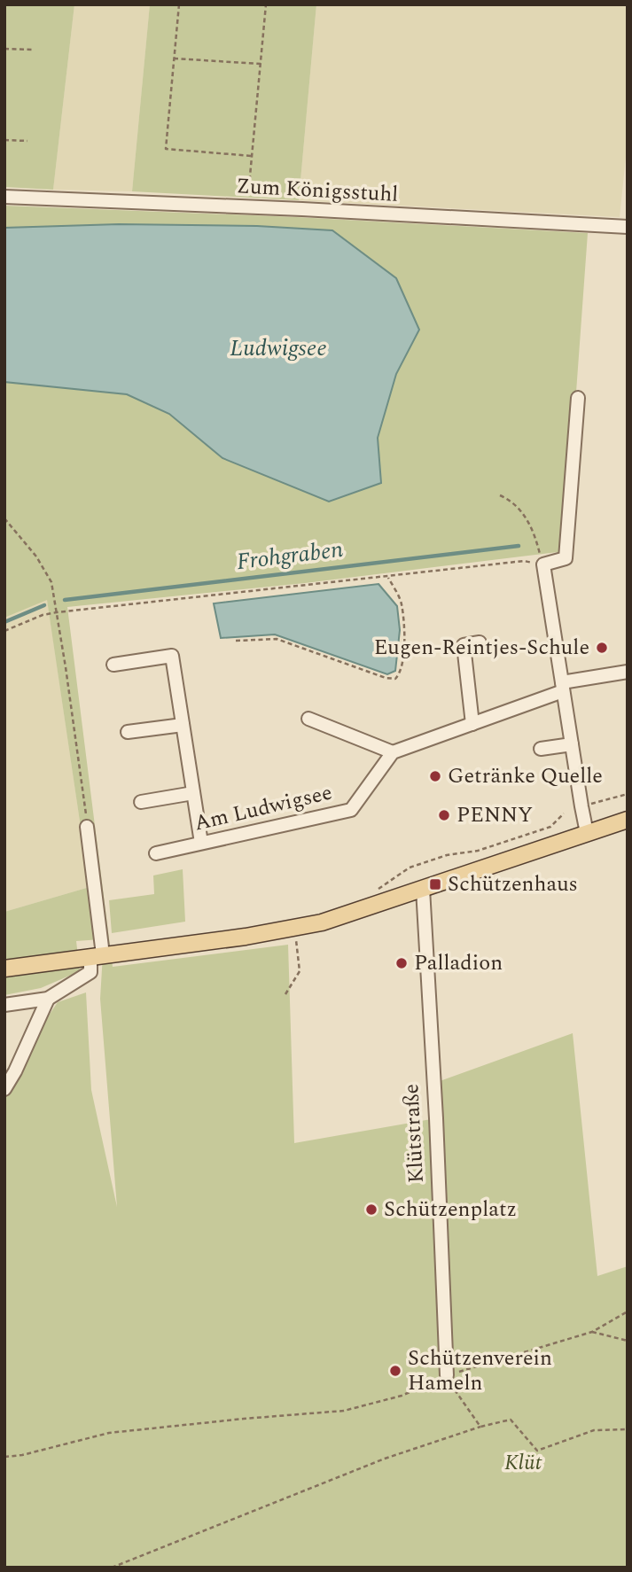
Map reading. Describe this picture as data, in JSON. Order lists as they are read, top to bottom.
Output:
{
  "streets": {
    "street": ["Zum Königsstuhl", "Am Ludwigsee", "Klütstraße"]
  },
  "water": ["Ludwigsee", "Frohgraben"],
  "parks": ["Klüt"],
  "places": {
    "other": [
      "Eugen-Reintjes-Schule",
      "Getränke Quelle",
      "PENNY",
      "Palladion",
      "Schützenplatz",
      "Schützenverein Hameln"
    ],
    "transit": ["Schützenhaus"]
  }
}
